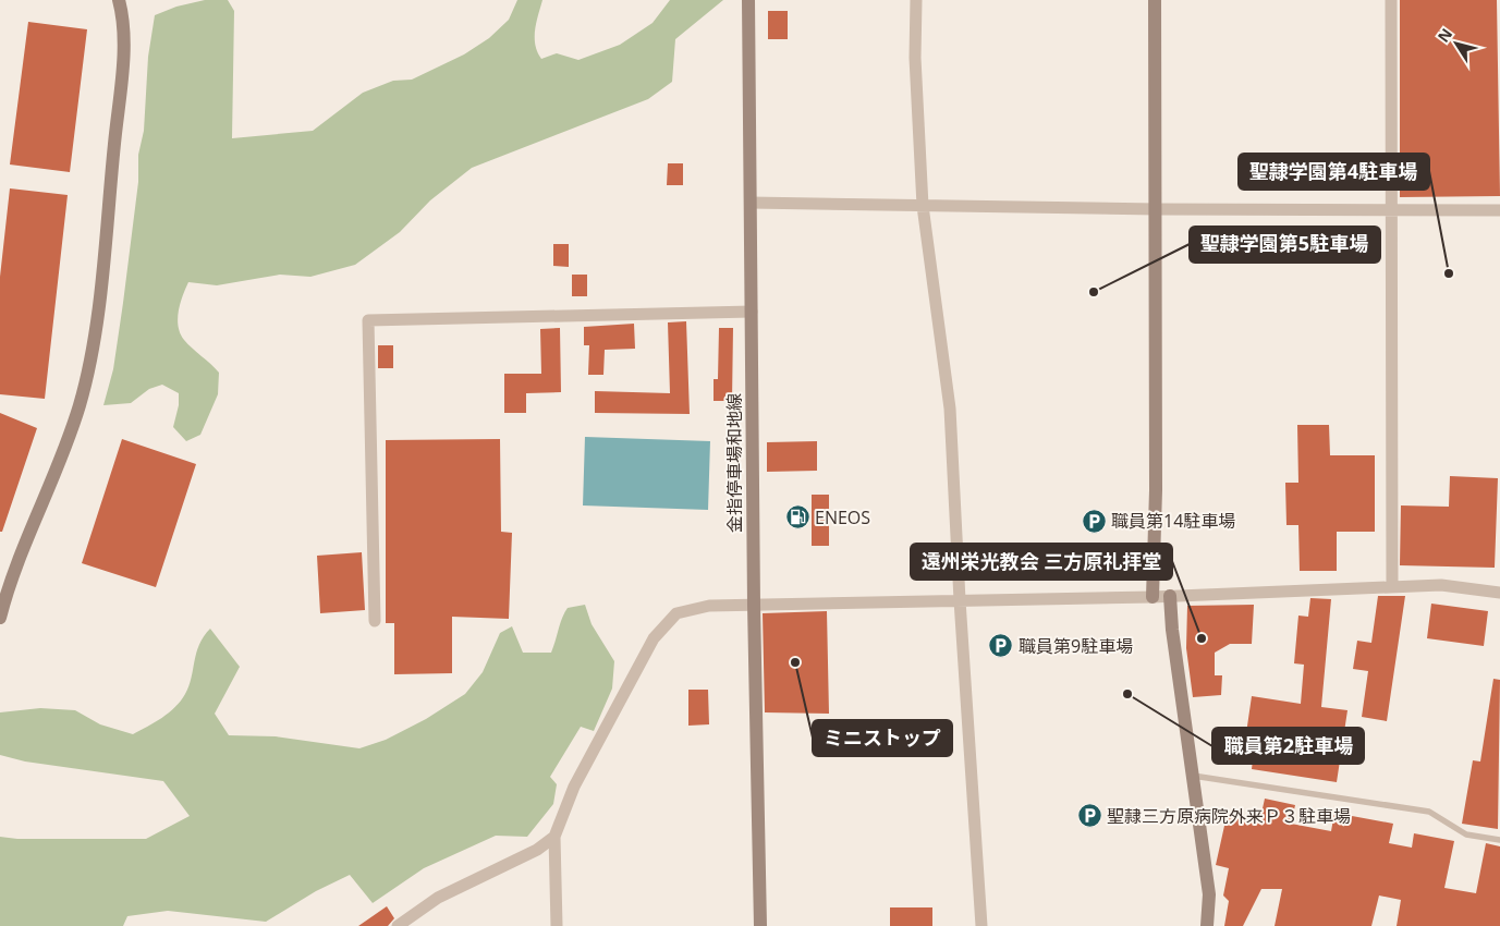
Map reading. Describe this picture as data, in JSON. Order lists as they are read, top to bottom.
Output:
{
  "streets": {
    "street": ["金指停車場和地線"]
  },
  "places": {
    "other": [
      "聖隷学園第4駐車場",
      "聖隷学園第5駐車場",
      "遠州栄光教会 三方原礼拝堂",
      "ミニストップ",
      "職員第2駐車場"
    ],
    "fuel station": ["ENEOS"],
    "parking": ["職員第14駐車場", "職員第9駐車場", "聖隷三方原病院外来Ｐ３駐車場"]
  },
  "north": "top left"
}
